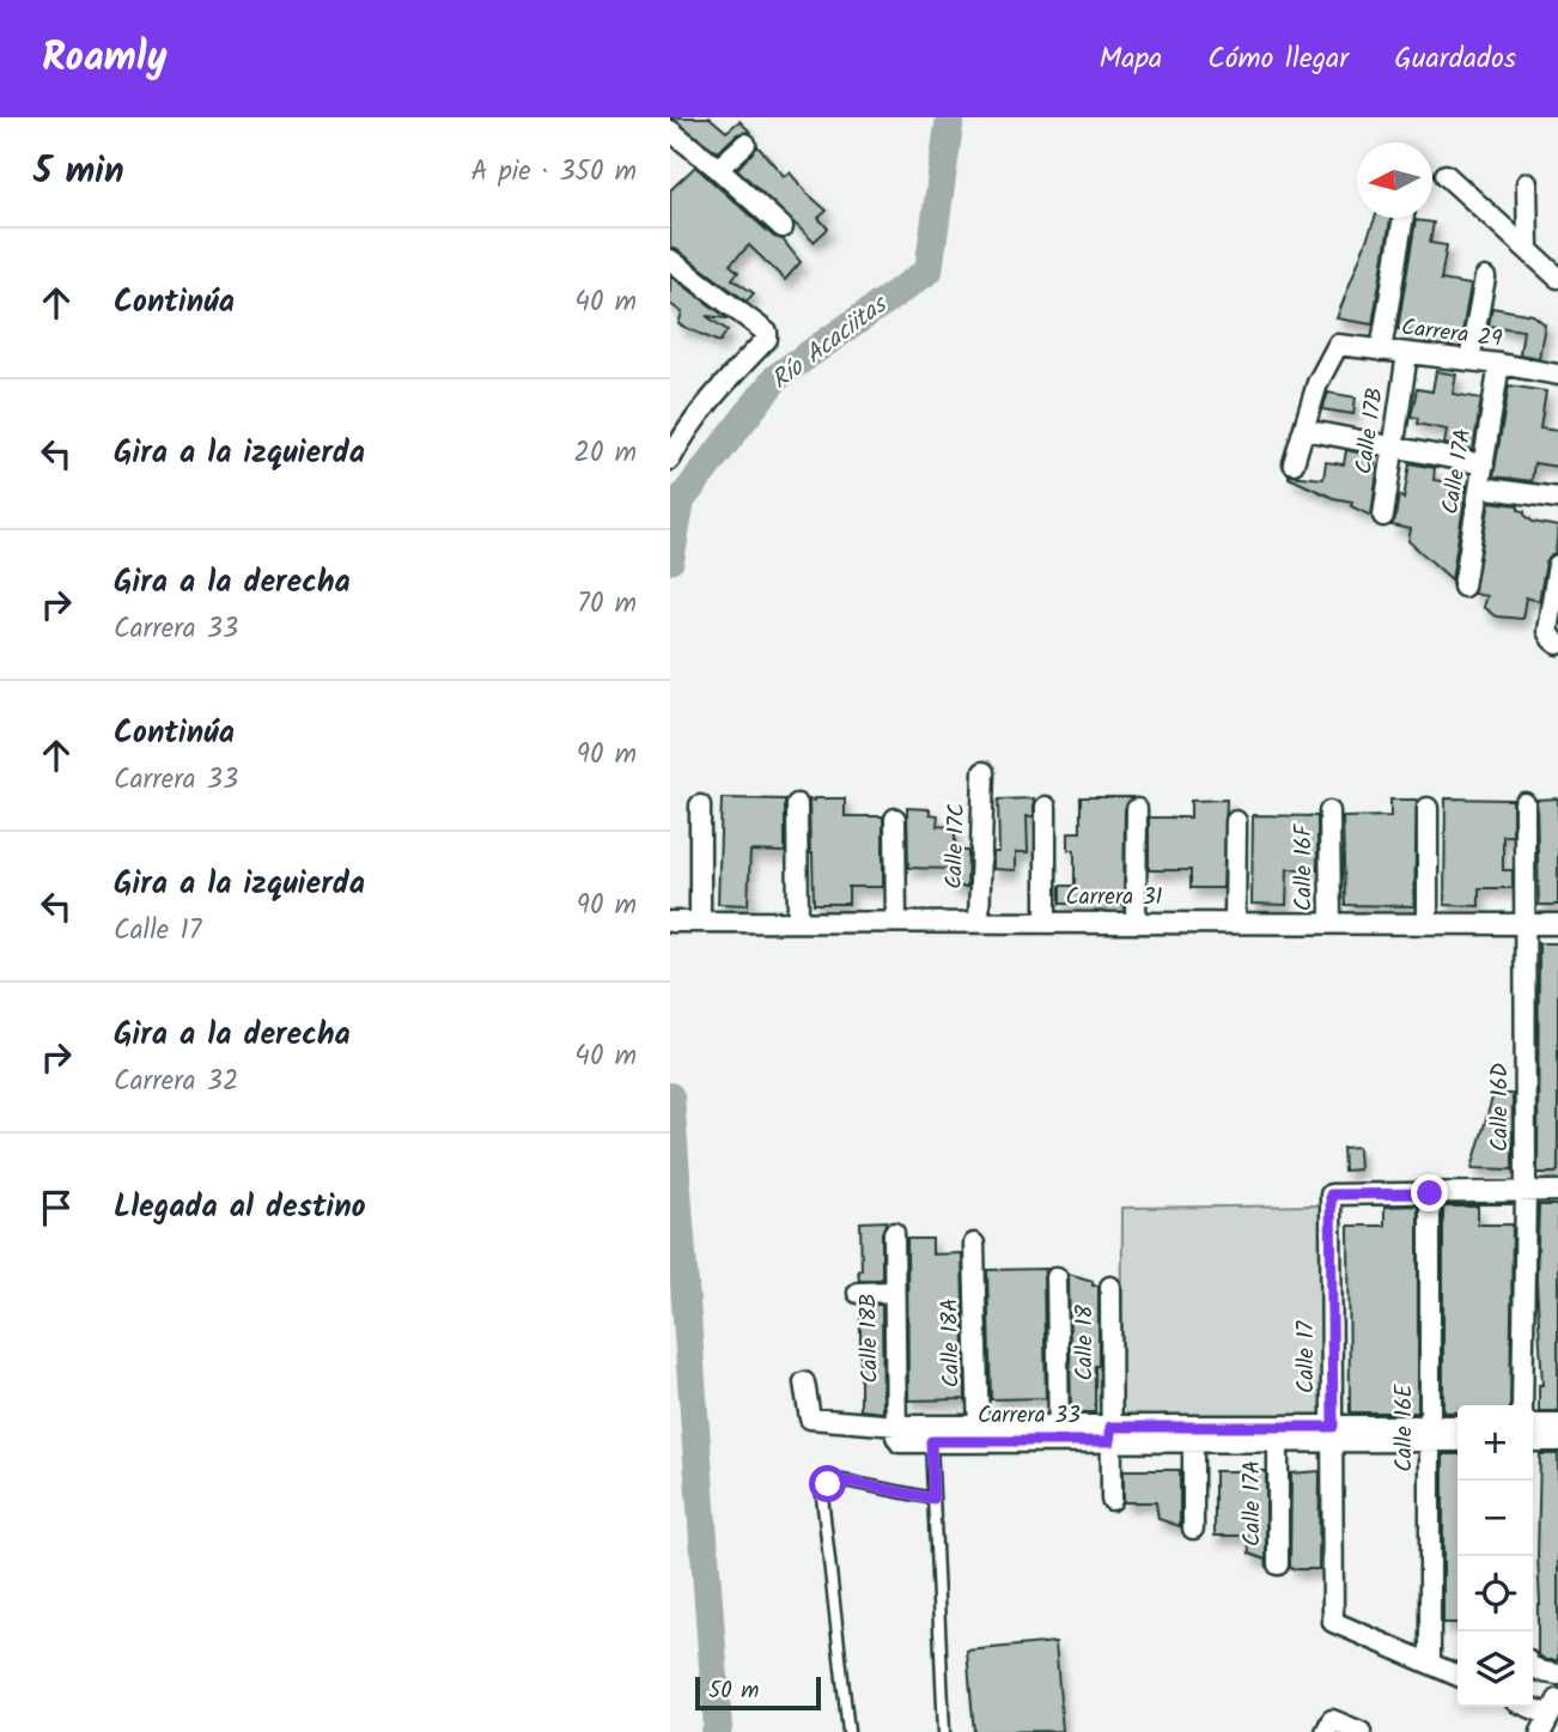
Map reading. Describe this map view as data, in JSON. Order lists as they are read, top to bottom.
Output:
{
  "streets": {
    "street": [
      "Carrera 29",
      "Calle 17B",
      "Calle 17A",
      "Calle 17C",
      "Calle 16F",
      "Carrera 31",
      "Calle 16D",
      "Calle 18B",
      "Calle 18A",
      "Calle 18",
      "Calle 17",
      "Carrera 33",
      "Calle 16E"
    ]
  },
  "crossings": [
    ["Carrera 29", "Calle 17B"],
    ["Carrera 29", "Calle 17A"],
    ["Calle 17A", "Carrera 33"],
    ["Calle 17C", "Carrera 31"],
    ["Calle 16F", "Carrera 31"],
    ["Carrera 31", "Calle 16D"],
    ["Calle 18B", "Carrera 33"],
    ["Calle 18A", "Carrera 33"],
    ["Calle 18", "Carrera 33"],
    ["Calle 17", "Carrera 33"],
    ["Calle 17", "Calle 16E"],
    ["Carrera 33", "Calle 16E"]
  ],
  "water": ["Río Acaciitas"],
  "scale_bar": "50 m",
  "north": "left",
  "page": {
    "header": "Roamly",
    "nav": ["Mapa", "Cómo llegar", "Guardados"],
    "heading": ["5 min", "A pie · 350 m"],
    "list": [
      ["Continúa", "40 m"],
      ["Gira a la izquierda", "20 m"],
      ["Gira a la derecha", "Carrera 33", "70 m"],
      ["Continúa", "Carrera 33", "90 m"],
      ["Gira a la izquierda", "Calle 17", "90 m"],
      ["Gira a la derecha", "Carrera 32", "40 m"],
      "Llegada al destino"
    ],
    "map_buttons": ["+", "−"],
    "scale": "50 m"
  }
}
